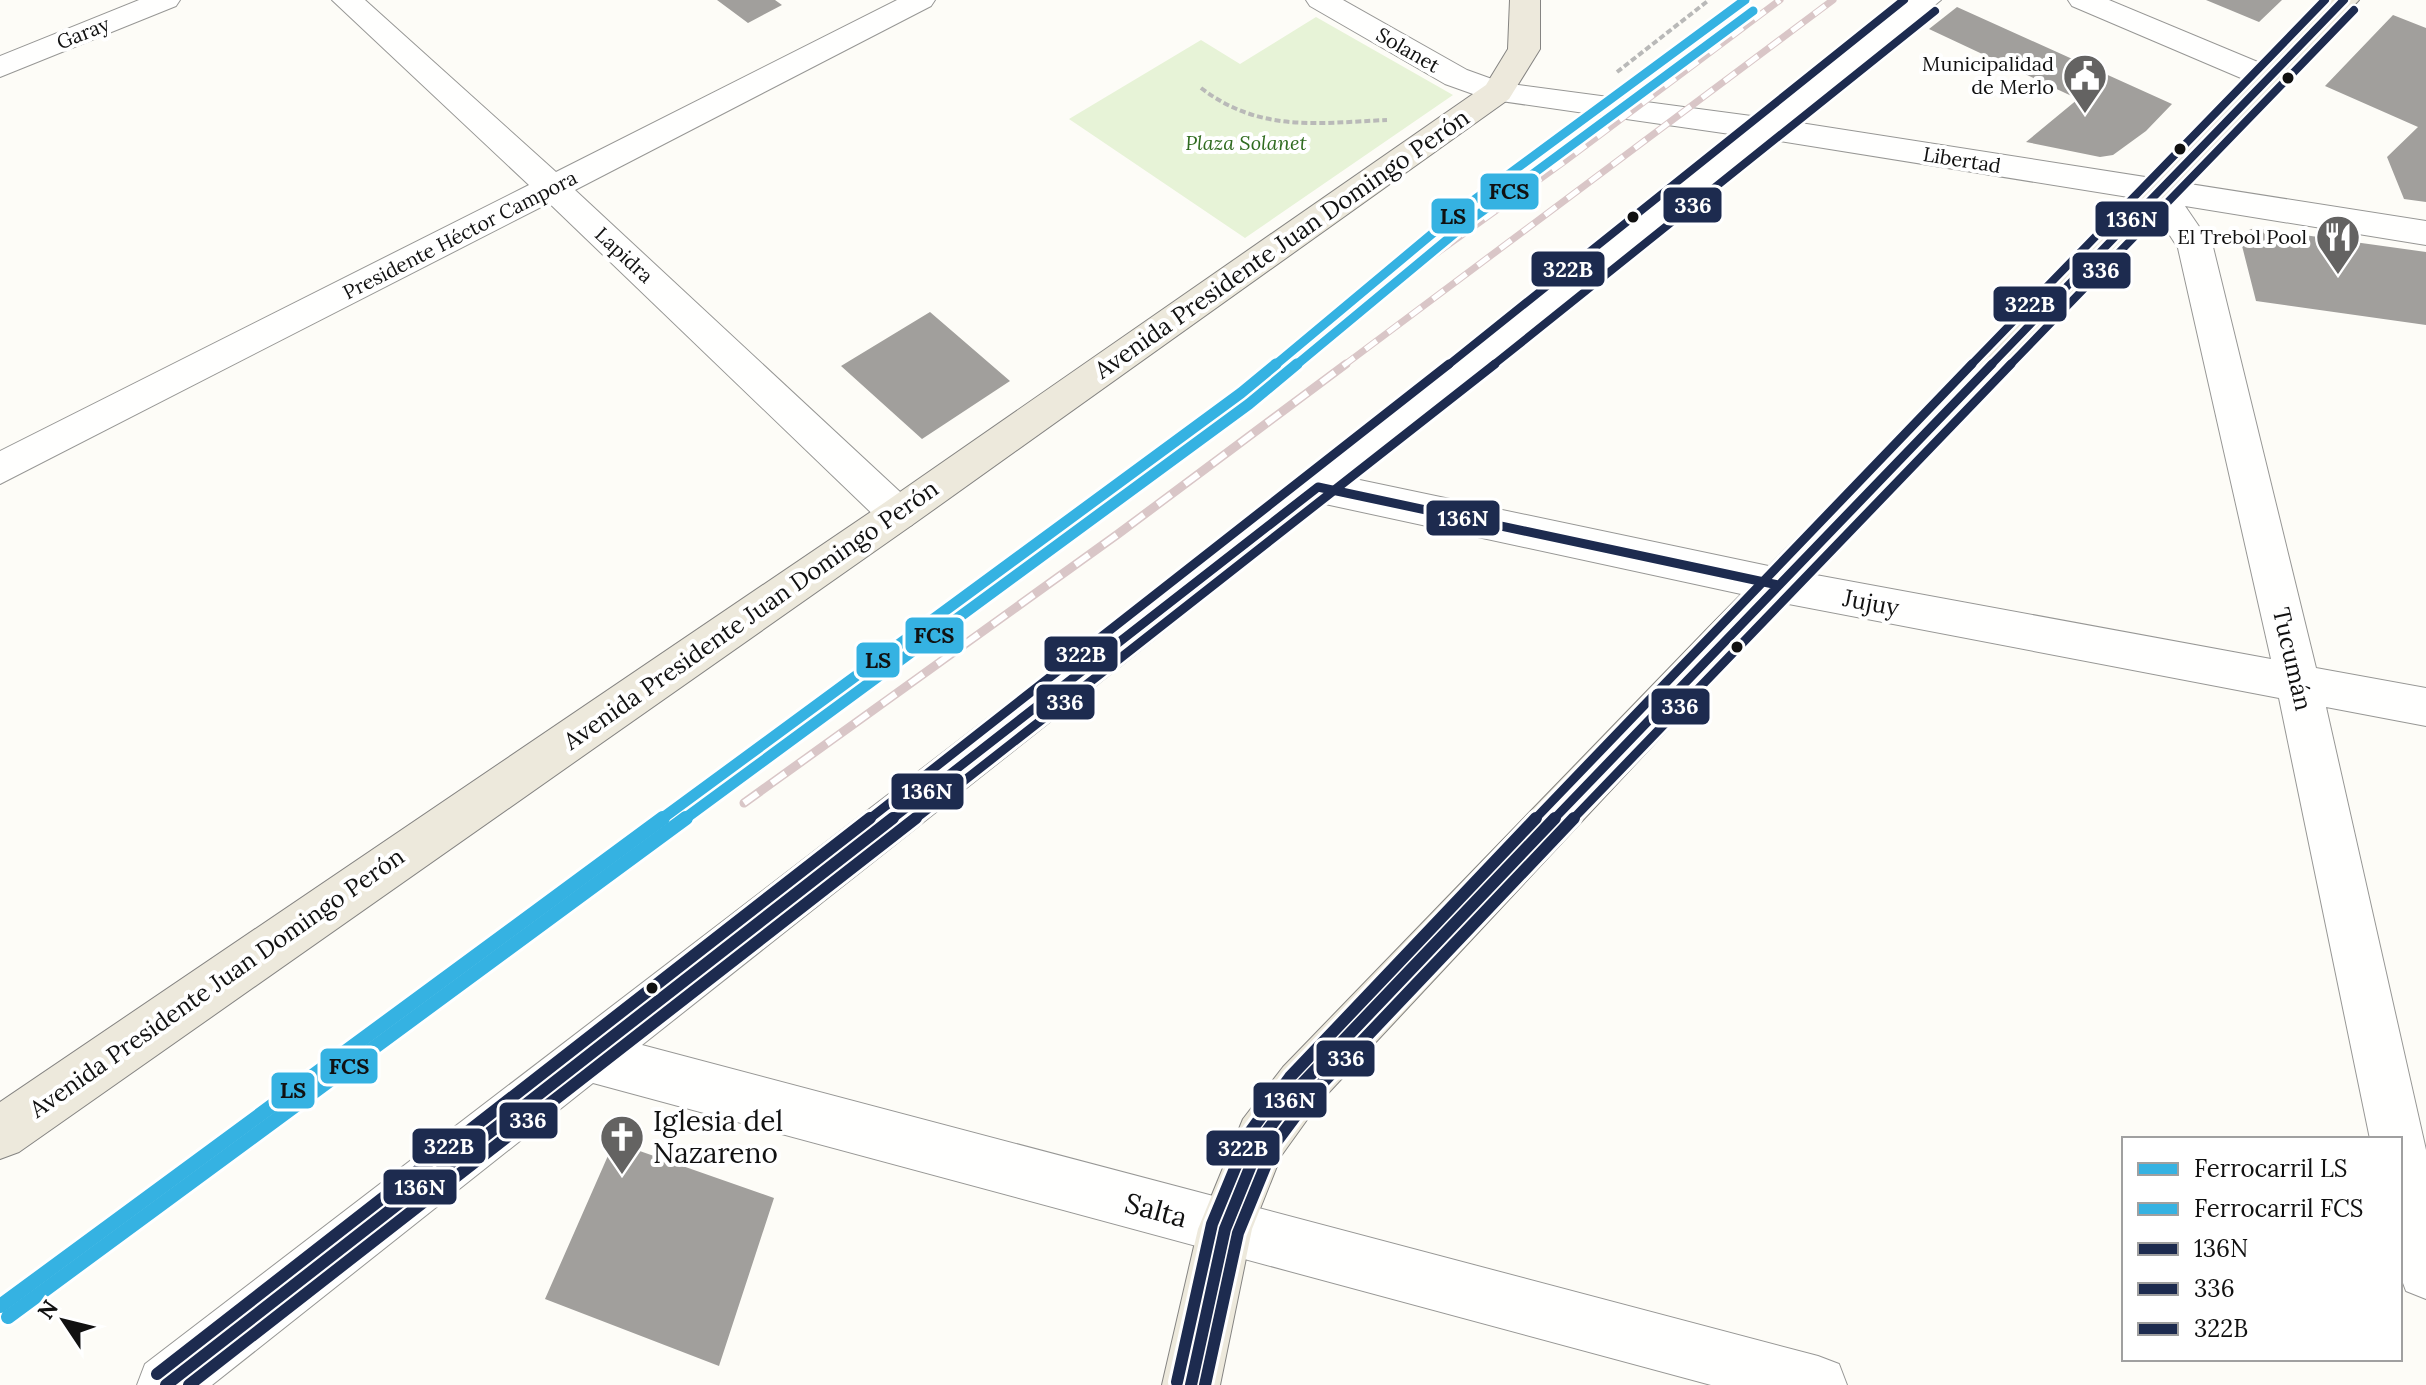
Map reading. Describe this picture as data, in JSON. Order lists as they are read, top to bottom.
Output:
{
  "streets": {
    "main road": ["Avenida Presidente Juan Domingo Perón"],
    "street": [
      "Garay",
      "Solanet",
      "Libertad",
      "Presidente Héctor Campora",
      "Lapidra",
      "Jujuy",
      "Tucumán",
      "Salta"
    ]
  },
  "crossings": [
    ["Solanet", "Libertad"],
    ["Solanet", "Avenida Presidente Juan Domingo Perón"],
    ["Libertad", "Avenida Presidente Juan Domingo Perón"],
    ["Libertad", "Tucumán"],
    ["Presidente Héctor Campora", "Lapidra"],
    ["Avenida Presidente Juan Domingo Perón", "Lapidra"],
    ["Jujuy", "Tucumán"]
  ],
  "parks": ["Plaza Solanet"],
  "places": {
    "public building": ["Municipalidad de Merlo"],
    "restaurant": ["El Trebol Pool"],
    "church": ["Iglesia del Nazareno"]
  },
  "lines": [
    "rail line LS",
    "transit line 136N",
    "transit line 322B",
    "transit line 336",
    "rail line FCS"
  ],
  "legend": [
    "Ferrocarril LS",
    "Ferrocarril FCS",
    "136N",
    "336",
    "322B"
  ],
  "north": "top left"
}
